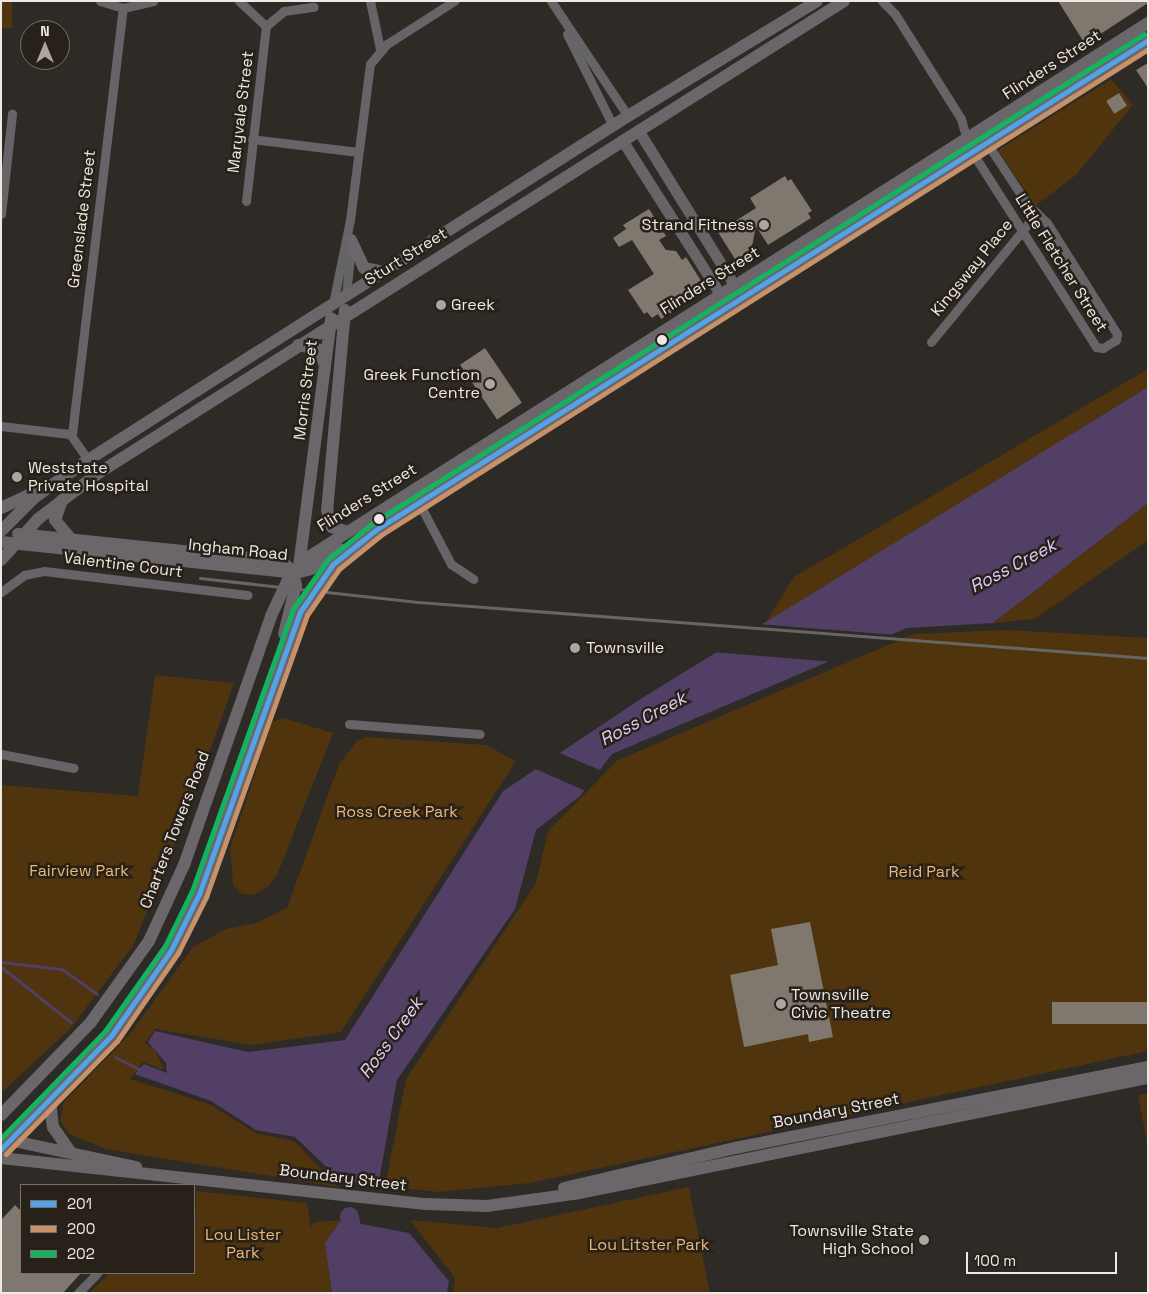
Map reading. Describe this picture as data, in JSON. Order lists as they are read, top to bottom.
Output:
{
  "streets": {
    "main road": [
      "Flinders Street",
      "Sturt Street",
      "Morris Street",
      "Ingham Road",
      "Charters Towers Road",
      "Boundary Street"
    ],
    "street": [
      "Maryvale Street",
      "Greenslade Street",
      "Little Fletcher Street",
      "Kingsway Place",
      "Valentine Court"
    ]
  },
  "crossings": [
    ["Flinders Street", "Little Fletcher Street"],
    ["Flinders Street", "Morris Street"],
    ["Flinders Street", "Ingham Road"],
    ["Flinders Street", "Charters Towers Road"],
    ["Sturt Street", "Morris Street"],
    ["Sturt Street", "Ingham Road"],
    ["Little Fletcher Street", "Kingsway Place"],
    ["Morris Street", "Ingham Road"],
    ["Morris Street", "Charters Towers Road"],
    ["Ingham Road", "Charters Towers Road"]
  ],
  "water": ["Ross Creek"],
  "parks": [
    "Ross Creek Park",
    "Fairview Park",
    "Reid Park",
    "Lou Lister Park",
    "Lou Litster Park"
  ],
  "places": [
    "Strand Fitness",
    "Greek",
    "Greek Function Centre",
    "Weststate Private Hospital",
    "Townsville",
    "Townsville Civic Theatre",
    "Townsville State High School"
  ],
  "lines": ["transit line 202", "transit line 201", "transit line 200"],
  "legend": ["201", "200", "202"],
  "scale_bar": "100 m",
  "north": "top"
}
